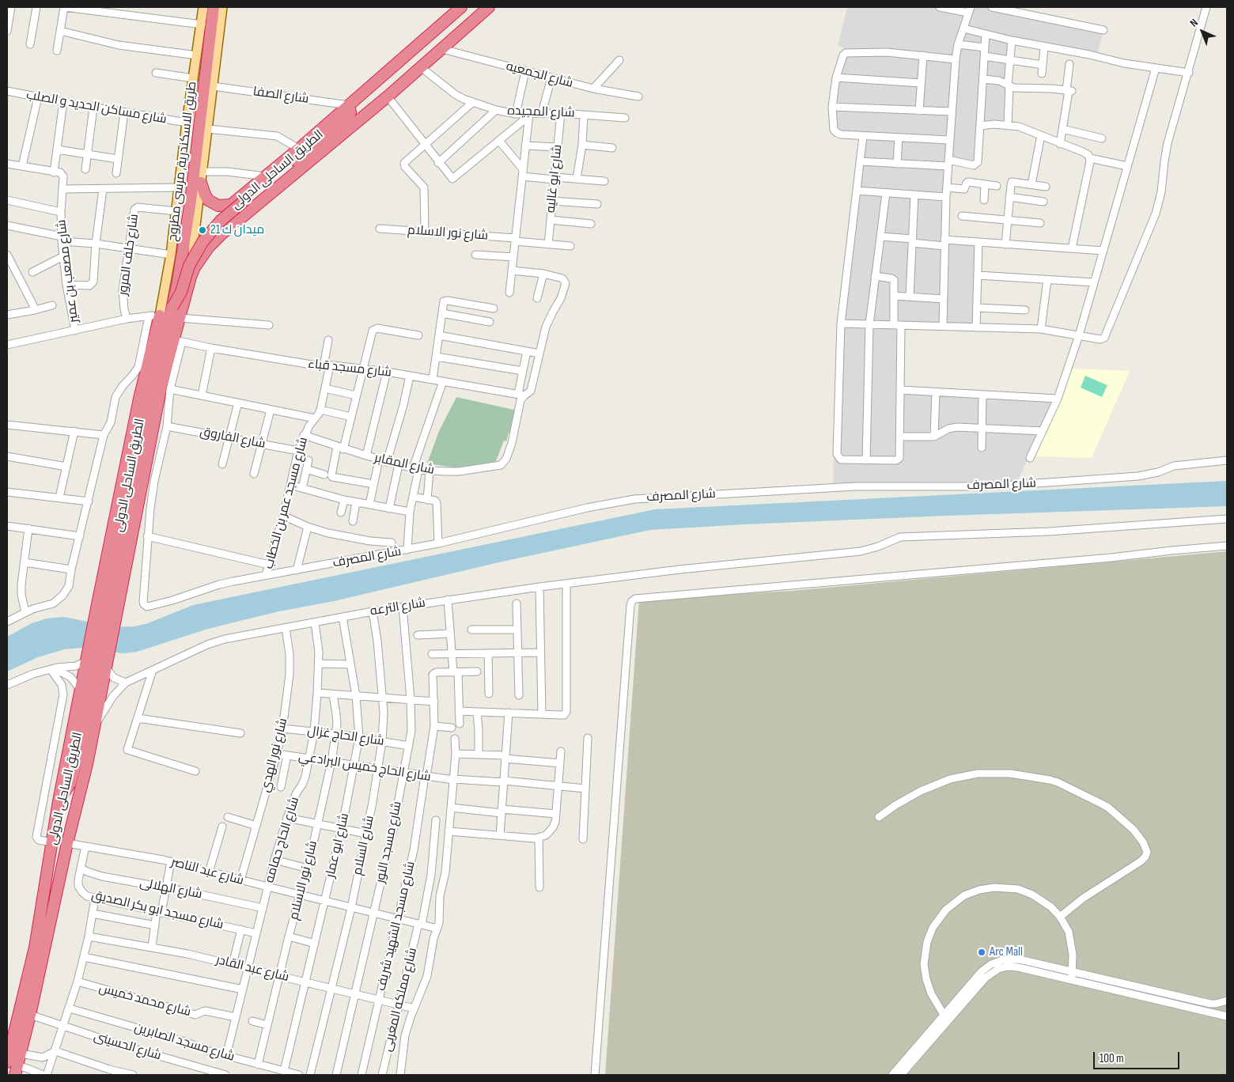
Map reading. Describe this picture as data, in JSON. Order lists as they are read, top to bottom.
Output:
{
  "streets": {
    "highway": ["الطريق الساحلى الدولى"],
    "main road": ["طريق الاسكندرية, مرسى مطروح"],
    "street": [
      "شارع الجمعيه",
      "شارع الصفا",
      "شارع مساكن الحديد و الصلب",
      "شارع المجيده",
      "شارع ابو غاليه",
      "شارع نور الاسلام",
      "شارع خلف المرور",
      "شارع مصعب بن عمير",
      "شارع مسجد قباء",
      "شارع الفاروق",
      "شارع المقابر",
      "شارع المصرف",
      "شارع مسجد عمر بن الخطاب",
      "شارع الترعه",
      "شارع الحاج غزال",
      "شارع نور الهدي",
      "شارع الحاج خميس البرادعي",
      "شارع الحاج حمامه",
      "شارع مسجد النور",
      "شارع ابو عمار",
      "شارع السلام",
      "شارع عبد الناصر",
      "شارع الهلالى",
      "شارع مسجد ابو بكر الصديق",
      "شارع مسجد الشهيد شريف",
      "شارع عبد القادر",
      "شارع مملكه المغربى",
      "شارع محمد خميس",
      "شارع مسجد الصابرين",
      "شارع الحسينى"
    ]
  },
  "crossings": [
    ["شارع الجمعيه", "الطريق الساحلى الدولى"],
    ["شارع الصفا", "طريق الاسكندرية, مرسى مطروح"],
    ["شارع الصفا", "الطريق الساحلى الدولى"],
    ["شارع مساكن الحديد و الصلب", "طريق الاسكندرية, مرسى مطروح"],
    ["شارع المجيده", "الطريق الساحلى الدولى"],
    ["شارع المجيده", "شارع ابو غاليه"],
    ["طريق الاسكندرية, مرسى مطروح", "الطريق الساحلى الدولى"],
    ["طريق الاسكندرية, مرسى مطروح", "شارع خلف المرور"],
    ["الطريق الساحلى الدولى", "شارع مسجد قباء"],
    ["الطريق الساحلى الدولى", "شارع الترعه"],
    ["الطريق الساحلى الدولى", "شارع عبد الناصر"],
    ["الطريق الساحلى الدولى", "شارع الحسينى"],
    ["شارع ابو غاليه", "شارع نور الاسلام"],
    ["شارع نور الاسلام", "شارع الحاج غزال"],
    ["شارع نور الاسلام", "شارع الحاج خميس البرادعي"],
    ["شارع نور الاسلام", "شارع عبد الناصر"],
    ["شارع نور الاسلام", "شارع عبد القادر"],
    ["شارع نور الاسلام", "شارع مسجد الصابرين"],
    ["شارع مسجد قباء", "شارع المقابر"],
    ["شارع مسجد قباء", "شارع مسجد عمر بن الخطاب"],
    ["شارع الفاروق", "شارع مسجد عمر بن الخطاب"],
    ["شارع المقابر", "شارع مسجد عمر بن الخطاب"],
    ["شارع المصرف", "شارع مسجد عمر بن الخطاب"],
    ["شارع الترعه", "شارع نور الهدي"],
    ["شارع الترعه", "شارع الحاج حمامه"],
    ["شارع الترعه", "شارع مسجد النور"],
    ["شارع الترعه", "شارع ابو عمار"],
    ["شارع الترعه", "شارع السلام"],
    ["شارع الحاج غزال", "شارع نور الهدي"],
    ["شارع الحاج غزال", "شارع الحاج حمامه"],
    ["شارع الحاج غزال", "شارع مسجد النور"],
    ["شارع الحاج غزال", "شارع ابو عمار"],
    ["شارع الحاج غزال", "شارع السلام"],
    ["شارع نور الهدي", "شارع الحاج خميس البرادعي"],
    ["شارع نور الهدي", "شارع عبد الناصر"],
    ["شارع الحاج خميس البرادعي", "شارع الحاج حمامه"],
    ["شارع الحاج خميس البرادعي", "شارع مسجد النور"],
    ["شارع الحاج خميس البرادعي", "شارع ابو عمار"],
    ["شارع الحاج خميس البرادعي", "شارع السلام"],
    ["شارع الحاج خميس البرادعي", "شارع مسجد الشهيد شريف"],
    ["شارع الحاج حمامه", "شارع عبد الناصر"],
    ["شارع الحاج حمامه", "شارع الهلالى"],
    ["شارع الحاج حمامه", "شارع مسجد ابو بكر الصديق"],
    ["شارع الحاج حمامه", "شارع عبد القادر"],
    ["شارع الحاج حمامه", "شارع محمد خميس"],
    ["شارع الحاج حمامه", "شارع مسجد الصابرين"],
    ["شارع مسجد النور", "شارع عبد الناصر"],
    ["شارع مسجد النور", "شارع عبد القادر"],
    ["شارع ابو عمار", "شارع عبد الناصر"],
    ["شارع ابو عمار", "شارع عبد القادر"],
    ["شارع ابو عمار", "شارع مسجد الصابرين"],
    ["شارع السلام", "شارع عبد الناصر"],
    ["شارع السلام", "شارع عبد القادر"],
    ["شارع عبد الناصر", "شارع مسجد ابو بكر الصديق"],
    ["شارع عبد الناصر", "شارع مسجد الشهيد شريف"],
    ["شارع عبد الناصر", "شارع مملكه المغربى"],
    ["شارع الهلالى", "شارع مسجد ابو بكر الصديق"],
    ["شارع مسجد الشهيد شريف", "شارع عبد القادر"],
    ["شارع عبد القادر", "شارع مملكه المغربى"]
  ],
  "places": ["ميدان ك 21", "Arc Mall"],
  "scale_bar": "100 m",
  "north": "top left"
}
